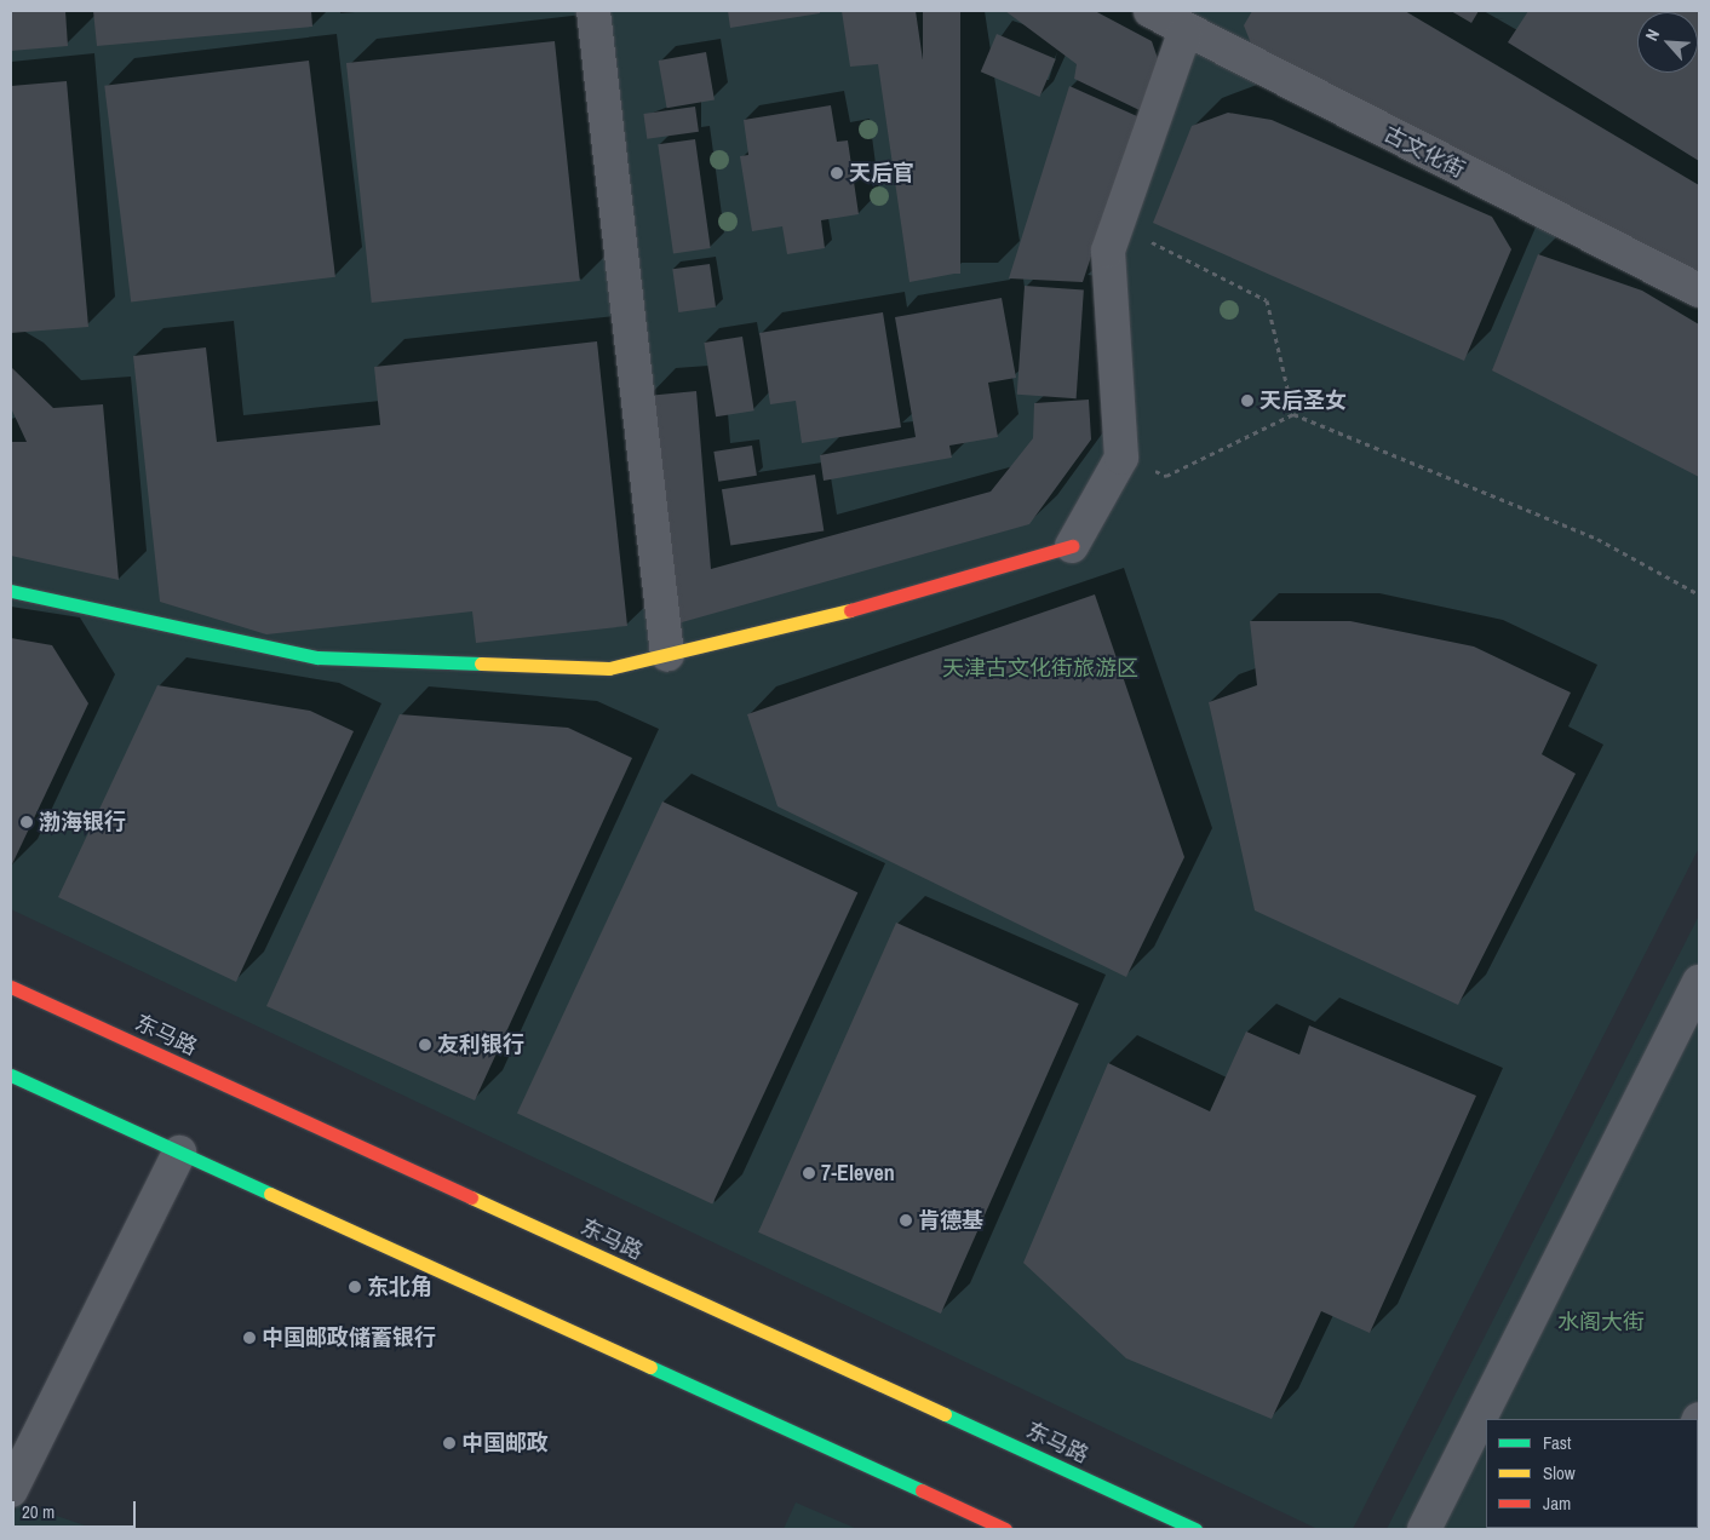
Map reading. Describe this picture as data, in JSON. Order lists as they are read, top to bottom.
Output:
{
  "streets": {
    "main road": ["东马路"],
    "street": ["古文化街"]
  },
  "parks": ["天津古文化街旅游区", "水阁大街"],
  "places": [
    "天后官",
    "天后圣女",
    "渤海银行",
    "友利银行",
    "7-Eleven",
    "肯德基",
    "东北角",
    "中国邮政储蓄银行",
    "中国邮政"
  ],
  "legend": ["Fast", "Slow", "Jam"],
  "scale_bar": "20 m",
  "north": "top left"
}
